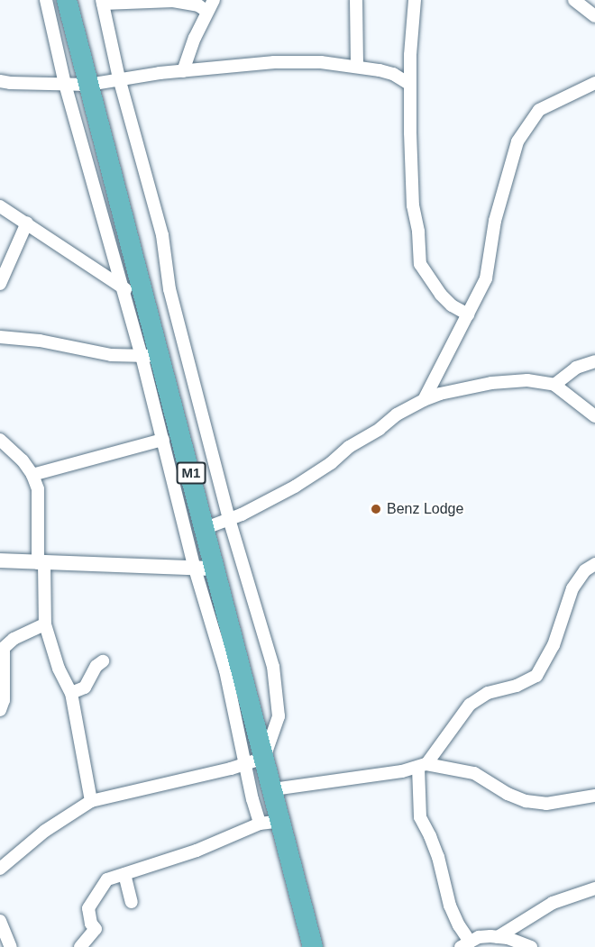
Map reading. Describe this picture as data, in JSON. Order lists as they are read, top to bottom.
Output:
{
  "streets": {
    "highway": ["M1"]
  },
  "places": ["Benz Lodge"]
}
